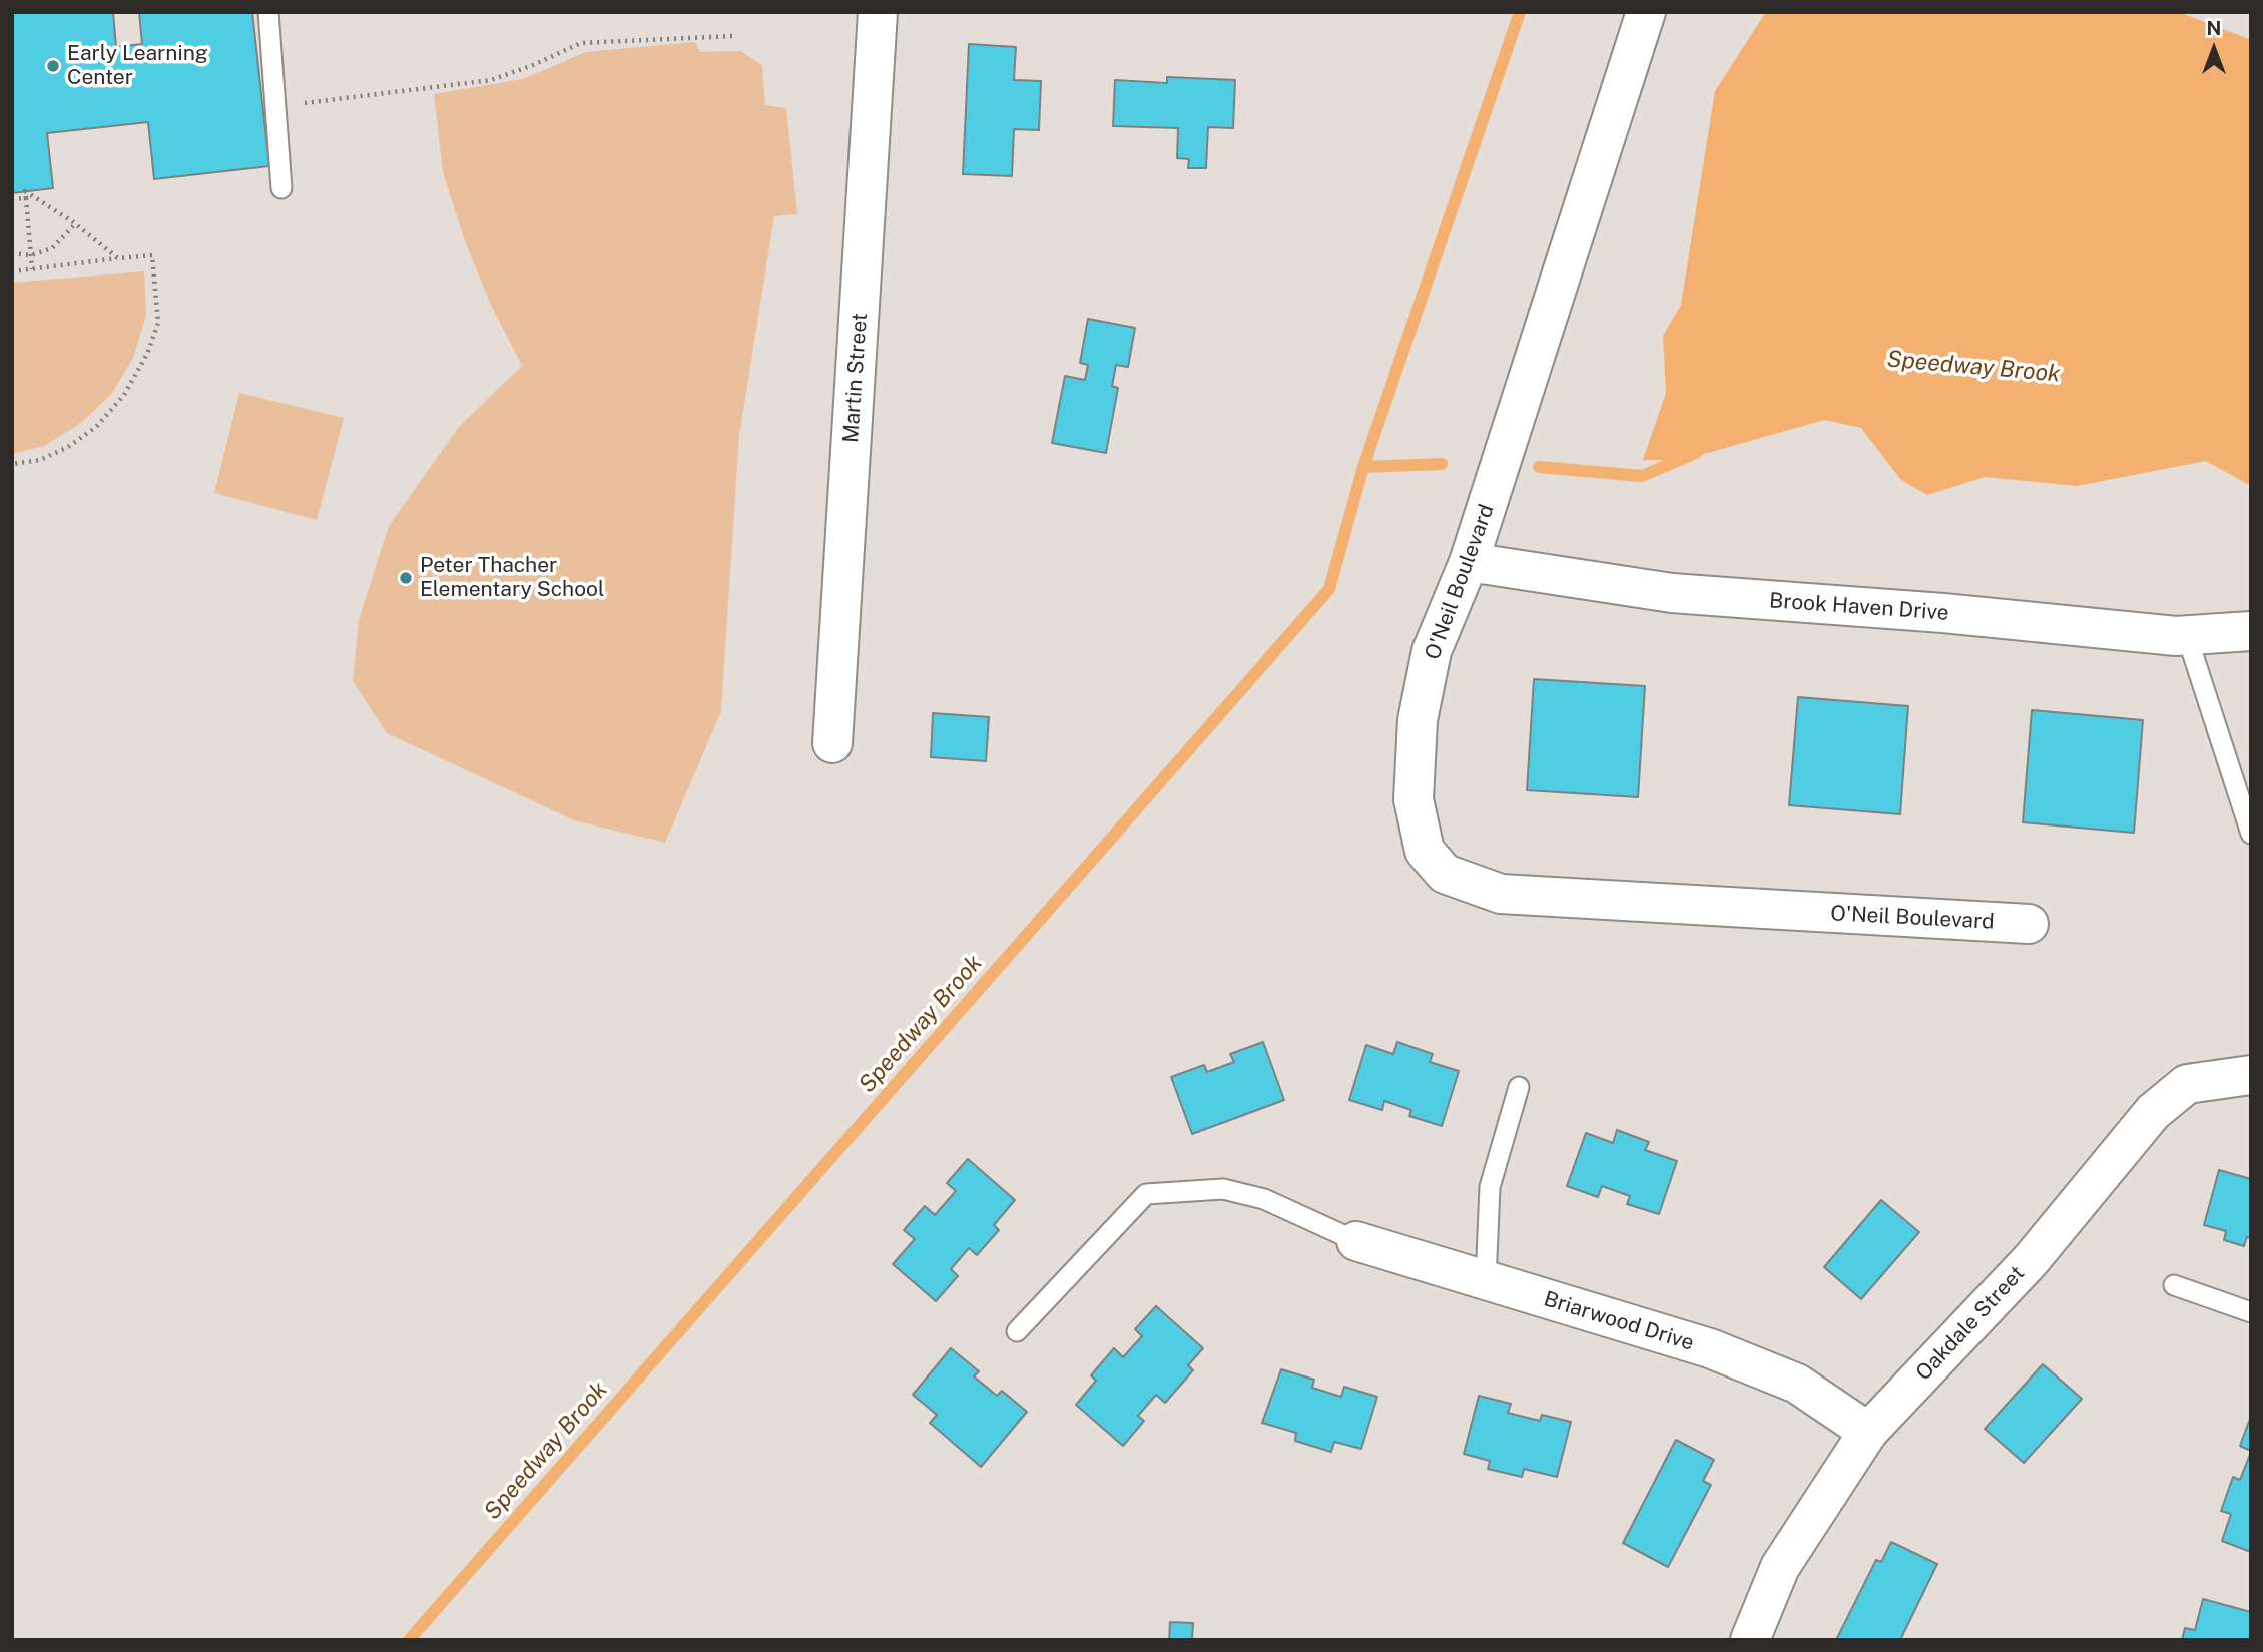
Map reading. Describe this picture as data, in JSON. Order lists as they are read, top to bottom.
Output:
{
  "streets": {
    "street": [
      "Martin Street",
      "O'Neil Boulevard",
      "Brook Haven Drive",
      "Briarwood Drive",
      "Oakdale Street"
    ]
  },
  "crossings": [
    ["O'Neil Boulevard", "Brook Haven Drive"],
    ["Briarwood Drive", "Oakdale Street"]
  ],
  "water": ["Speedway Brook"],
  "places": ["Early Learning Center", "Peter Thacher Elementary School"],
  "north": "top"
}
